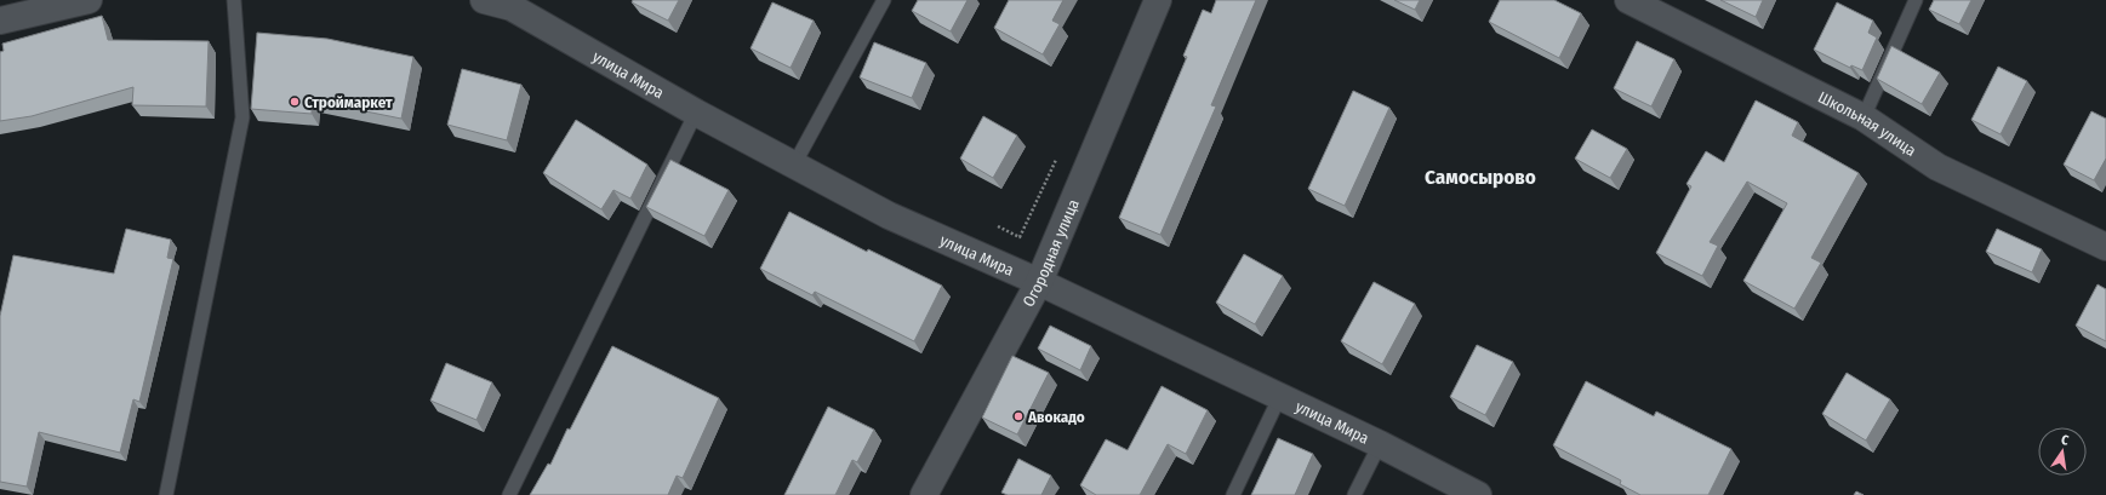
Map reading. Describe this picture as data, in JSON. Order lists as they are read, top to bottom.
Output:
{
  "streets": {
    "street": ["улица Мира", "Школьная улица", "Огородная улица"]
  },
  "crossings": [
    ["улица Мира", "Огородная улица"]
  ],
  "districts": ["Самосырово"],
  "places": ["Строймаркет", "Авокадо"],
  "north": "top"
}
